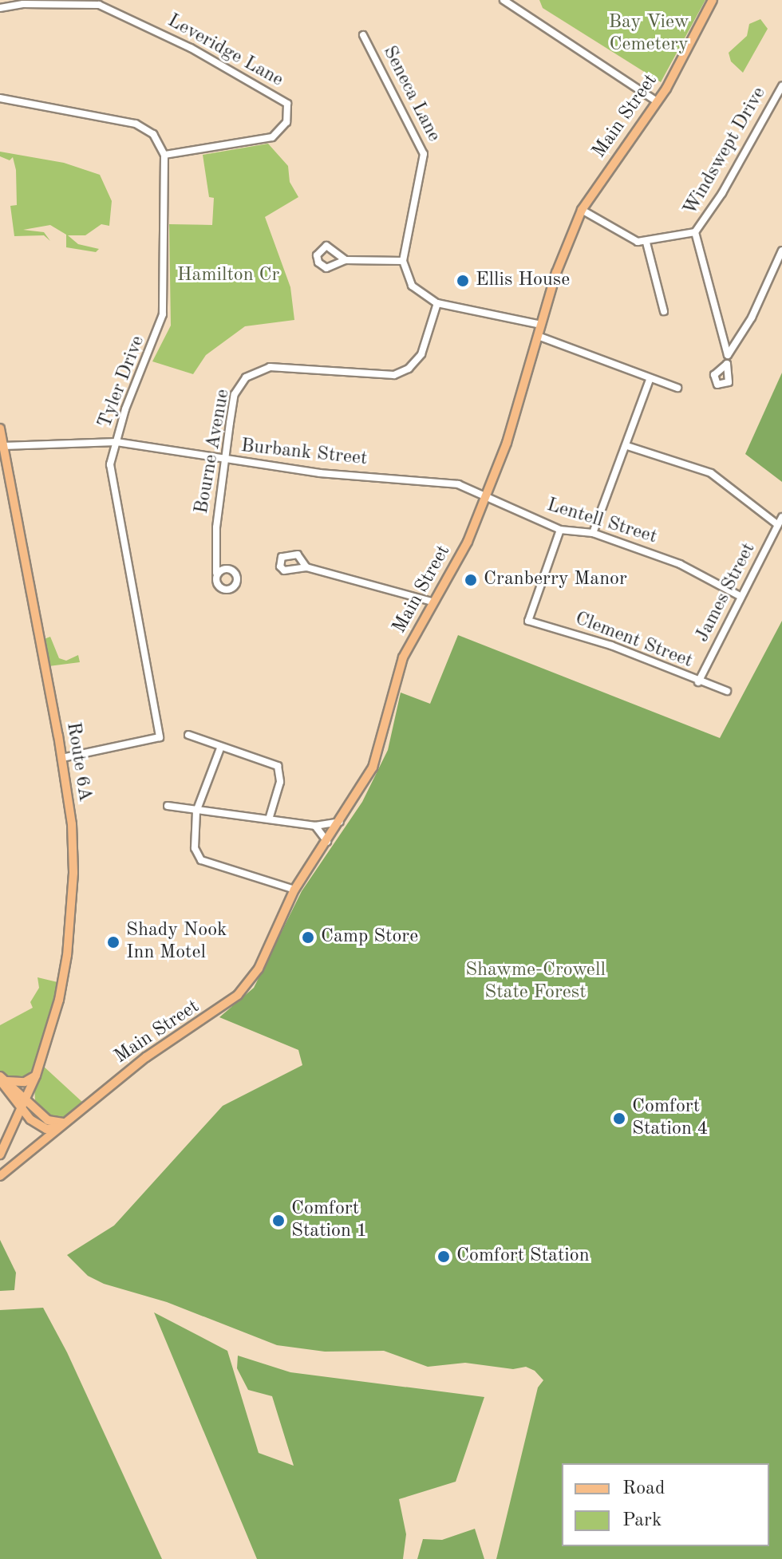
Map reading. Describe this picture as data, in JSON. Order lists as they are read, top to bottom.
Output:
{
  "streets": {
    "main road": ["Main Street", "Route 6A"],
    "street": [
      "Leveridge Lane",
      "Seneca Lane",
      "Windswept Drive",
      "Tyler Drive",
      "Bourne Avenue",
      "Burbank Street",
      "Lentell Street",
      "James Street",
      "Clement Street"
    ]
  },
  "crossings": [
    ["Leveridge Lane", "Tyler Drive"],
    ["Main Street", "Burbank Street"],
    ["Main Street", "Lentell Street"],
    ["Tyler Drive", "Burbank Street"],
    ["Tyler Drive", "Route 6A"],
    ["Bourne Avenue", "Burbank Street"],
    ["Burbank Street", "Lentell Street"],
    ["Burbank Street", "Route 6A"],
    ["Lentell Street", "James Street"],
    ["Lentell Street", "Clement Street"],
    ["James Street", "Clement Street"]
  ],
  "parks": ["Bay View Cemetery", "Hamilton Cr", "Shawme-Crowell State Forest"],
  "places": [
    "Ellis House",
    "Cranberry Manor",
    "Camp Store",
    "Shady Nook Inn Motel",
    "Comfort Station 4",
    "Comfort Station 1",
    "Comfort Station"
  ],
  "legend": ["Road", "Park"]
}
